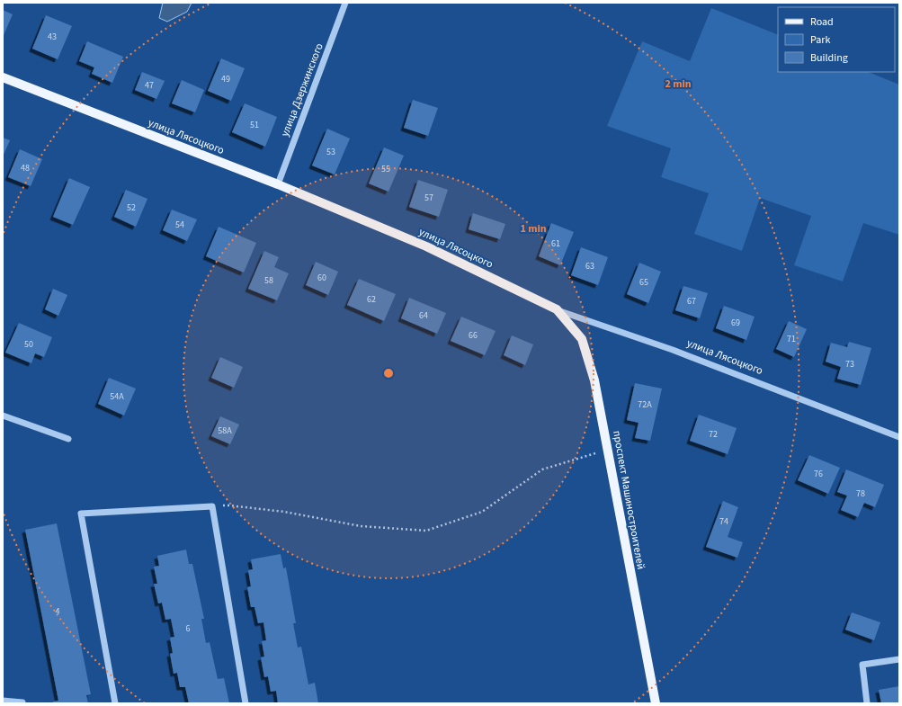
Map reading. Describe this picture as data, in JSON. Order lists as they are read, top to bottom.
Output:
{
  "streets": {
    "main road": ["улица Лясоцкого", "проспект Машиностроителей"],
    "street": ["улица Дзержинского"]
  },
  "crossings": [
    ["улица Дзержинского", "улица Лясоцкого"],
    ["улица Лясоцкого", "проспект Машиностроителей"]
  ],
  "house_numbers": [
    "43",
    "49",
    "47",
    "51",
    "53",
    "48",
    "55",
    "57",
    "52",
    "54",
    "61",
    "63",
    "60",
    "58",
    "65",
    "62",
    "67",
    "64",
    "69",
    "66",
    "71",
    "50",
    "73",
    "54А",
    "72А",
    "58А",
    "72",
    "76",
    "78",
    "74",
    "4",
    "6"
  ],
  "legend": ["Road", "Park", "Building"],
  "rings": ["2 min", "1 min"]
}
